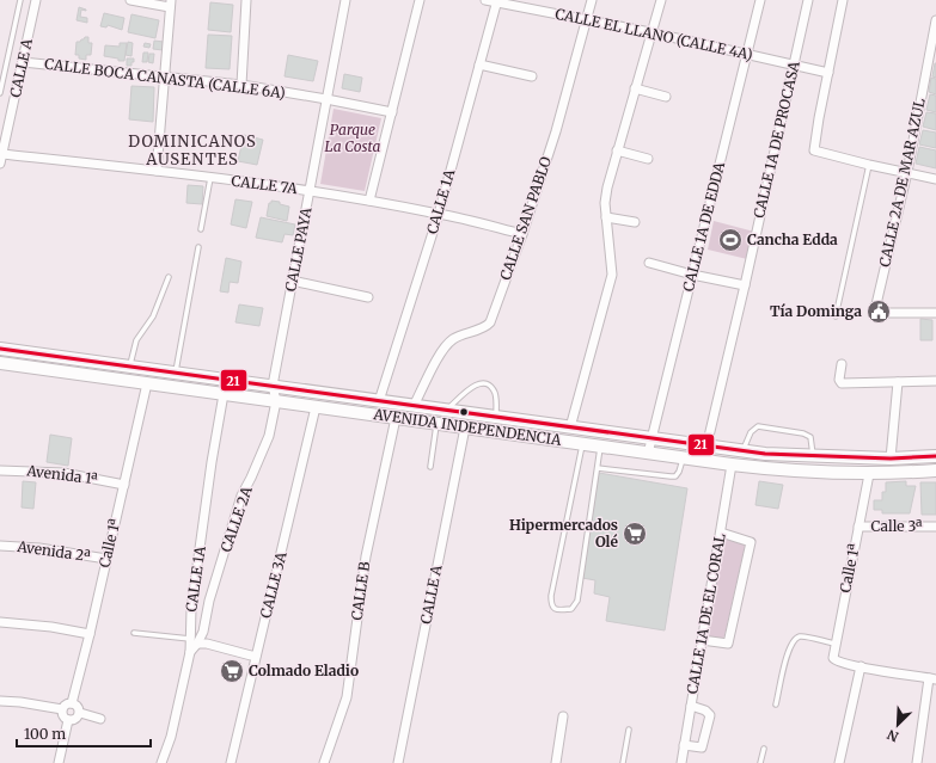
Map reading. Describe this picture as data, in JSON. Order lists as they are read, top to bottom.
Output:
{
  "streets": {
    "main road": ["AVENIDA INDEPENDENCIA"],
    "street": [
      "CALLE EL LLANO (CALLE 4A)",
      "CALLE A",
      "CALLE BOCA CANASTA (CALLE 6A)",
      "CALLE 1A DE PROCASA",
      "CALLE 2A DE MAR AZUL",
      "CALLE 7A",
      "CALLE 1A",
      "CALLE SAN PABLO",
      "CALLE 1A DE EDDA",
      "CALLE PAYA",
      "Avenida 1ª",
      "CALLE 2A",
      "Calle 3ª",
      "Calle 1ª",
      "Avenida 2ª",
      "CALLE 3A",
      "CALLE B",
      "CALLE 1A DE EL CORAL"
    ]
  },
  "crossings": [
    ["CALLE EL LLANO (CALLE 4A)", "CALLE 1A DE PROCASA"],
    ["CALLE EL LLANO (CALLE 4A)", "CALLE 1A"],
    ["CALLE EL LLANO (CALLE 4A)", "CALLE SAN PABLO"],
    ["CALLE EL LLANO (CALLE 4A)", "CALLE 1A DE EDDA"],
    ["CALLE A", "CALLE BOCA CANASTA (CALLE 6A)"],
    ["CALLE A", "CALLE 7A"],
    ["CALLE A", "AVENIDA INDEPENDENCIA"],
    ["CALLE BOCA CANASTA (CALLE 6A)", "CALLE PAYA"],
    ["CALLE 1A DE PROCASA", "AVENIDA INDEPENDENCIA"],
    ["CALLE 7A", "CALLE 1A"],
    ["CALLE 7A", "CALLE SAN PABLO"],
    ["CALLE 7A", "CALLE PAYA"],
    ["CALLE 1A", "AVENIDA INDEPENDENCIA"],
    ["CALLE 1A", "CALLE 2A"],
    ["CALLE SAN PABLO", "AVENIDA INDEPENDENCIA"],
    ["CALLE 1A DE EDDA", "AVENIDA INDEPENDENCIA"],
    ["CALLE PAYA", "AVENIDA INDEPENDENCIA"],
    ["CALLE PAYA", "CALLE 2A"],
    ["AVENIDA INDEPENDENCIA", "CALLE 2A"],
    ["AVENIDA INDEPENDENCIA", "Calle 1ª"],
    ["AVENIDA INDEPENDENCIA", "CALLE 3A"],
    ["AVENIDA INDEPENDENCIA", "CALLE B"],
    ["AVENIDA INDEPENDENCIA", "CALLE 1A DE EL CORAL"],
    ["Avenida 1ª", "Calle 1ª"],
    ["Calle 3ª", "Calle 1ª"],
    ["Calle 1ª", "Avenida 2ª"]
  ],
  "districts": ["DOMINICANOS AUSENTES"],
  "parks": ["Parque La Costa"],
  "places": {
    "sports": ["Cancha Edda"],
    "public building": ["Tía Dominga"],
    "supermarket": ["Hipermercados Olé", "Colmado Eladio"]
  },
  "lines": ["transit line 21"],
  "scale_bar": "100 m",
  "north": "bottom left"
}
